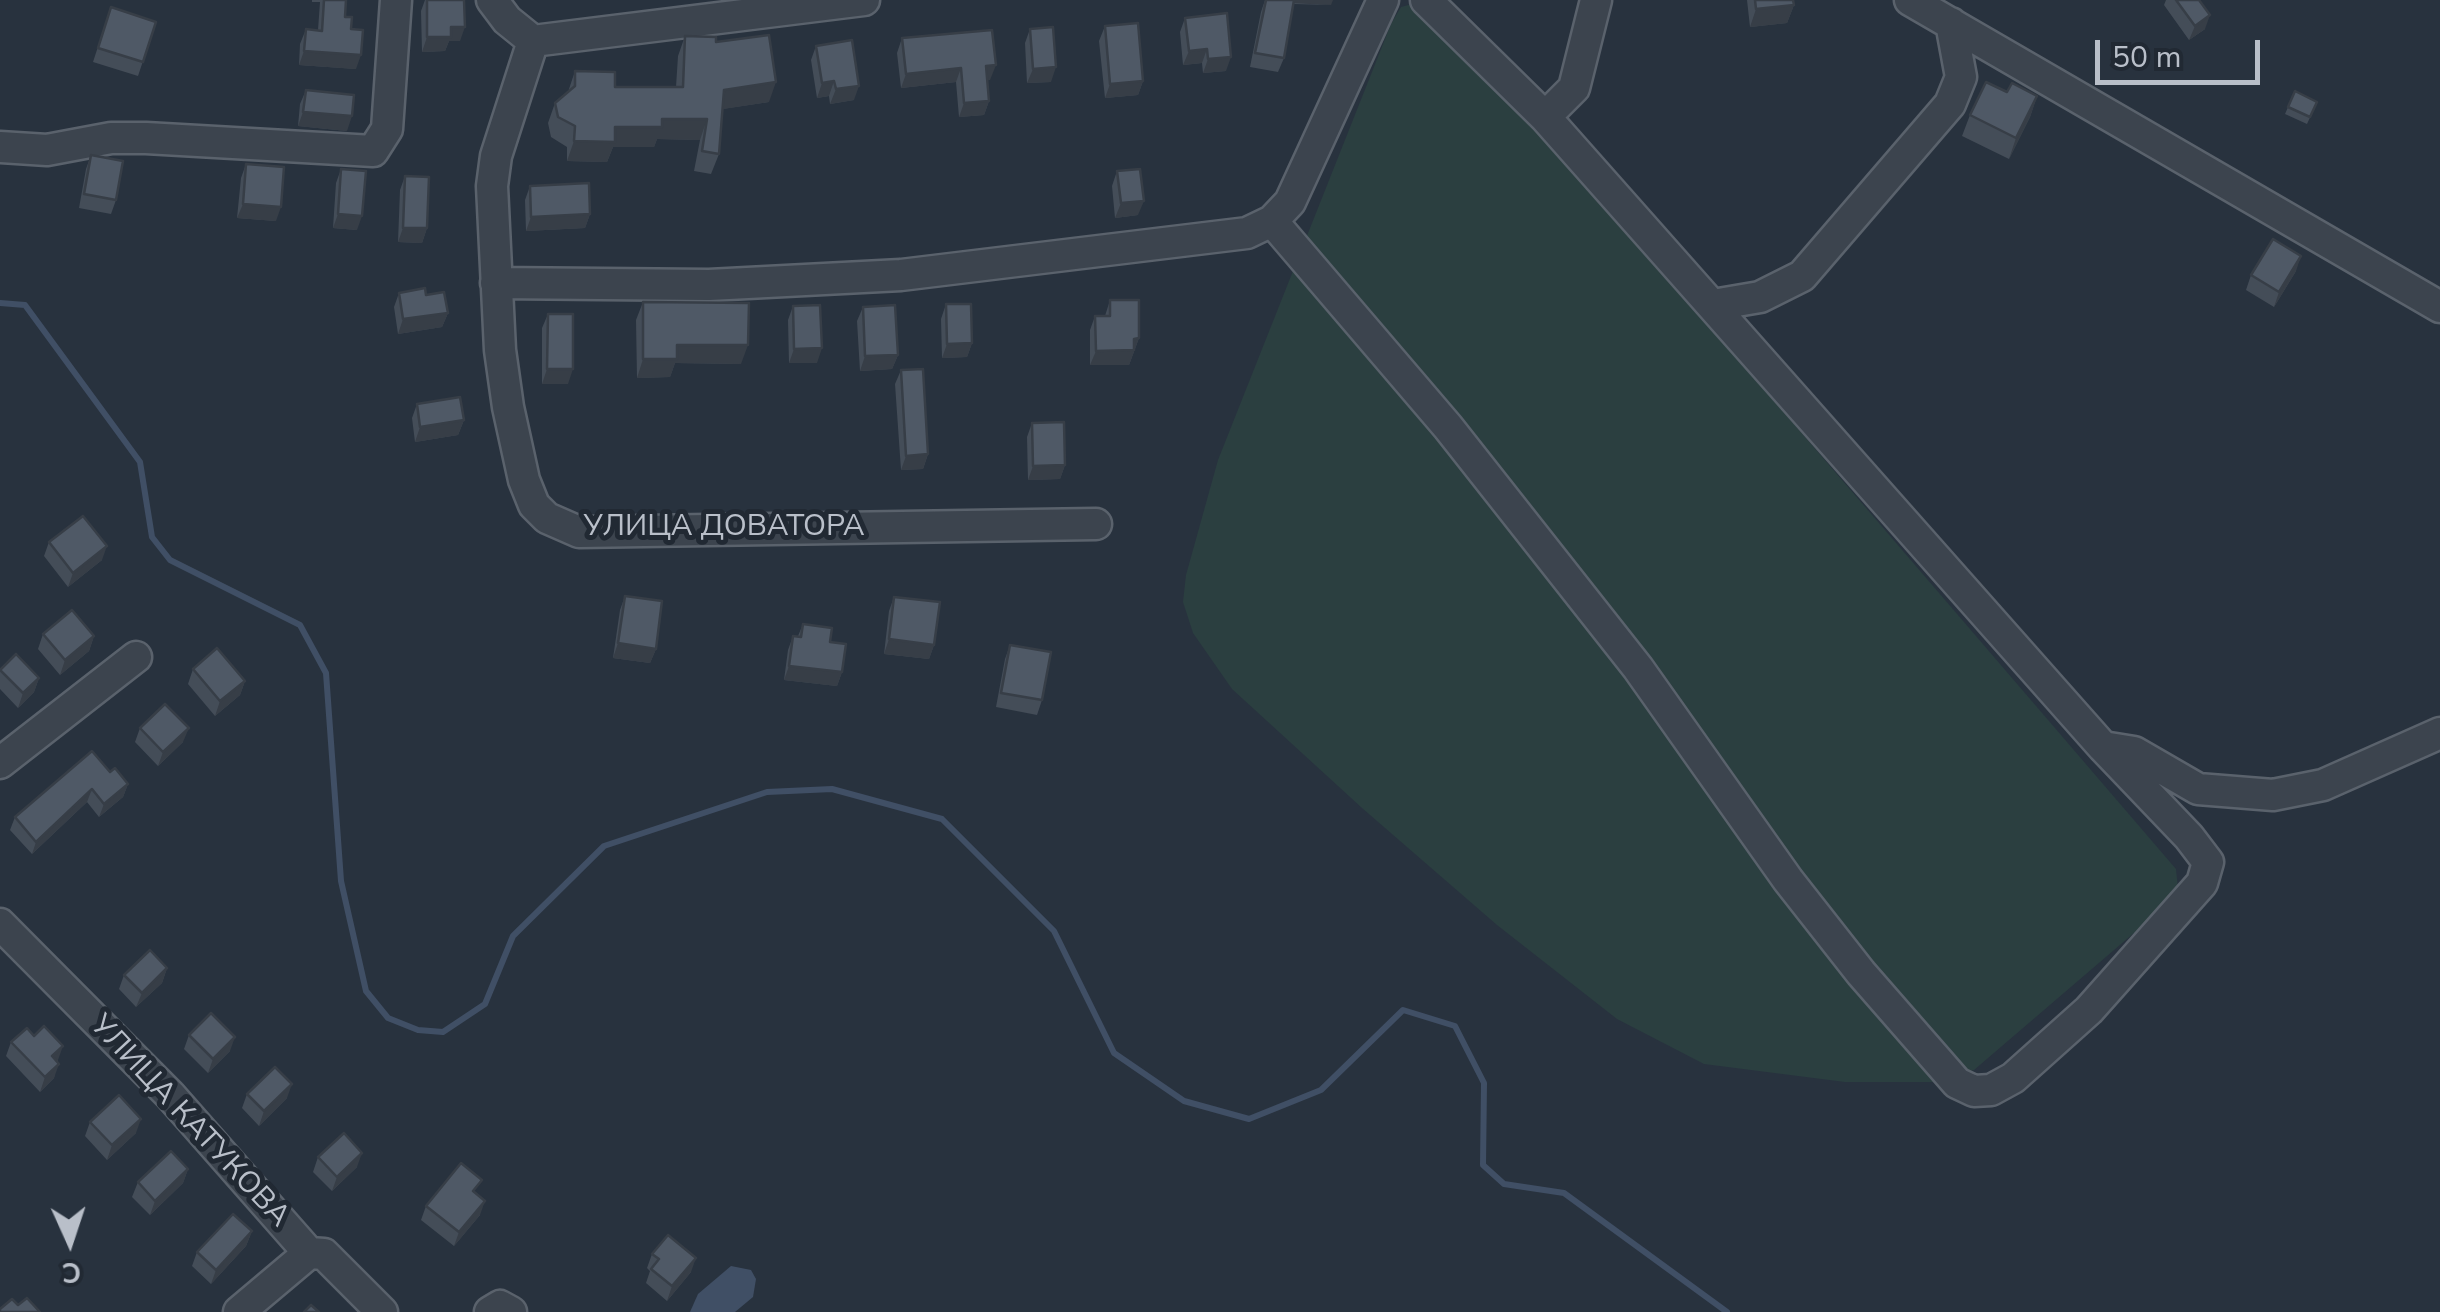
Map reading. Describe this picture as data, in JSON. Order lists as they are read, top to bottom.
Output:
{
  "streets": {
    "street": ["УЛИЦА ДОВАТОРА", "УЛИЦА КАТУКОВА"]
  },
  "scale_bar": "50 m",
  "north": "bottom"
}
